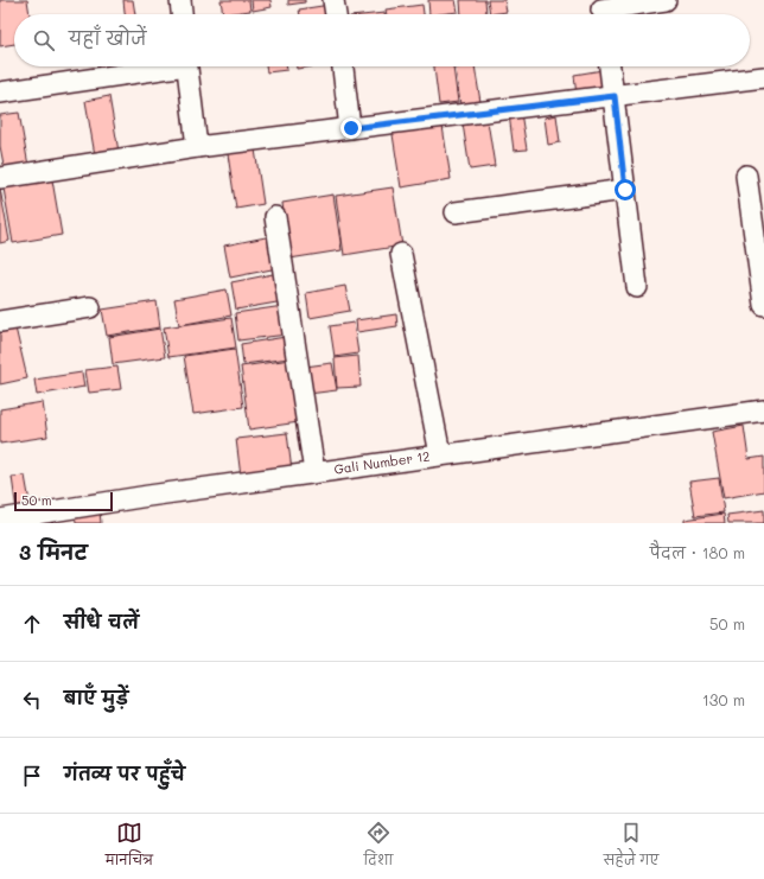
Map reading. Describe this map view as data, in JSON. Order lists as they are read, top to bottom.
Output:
{
  "streets": {
    "street": ["Gali Number 12"]
  },
  "scale_bar": "50 m",
  "page": {
    "search": "यहाँ खोजें",
    "scale": "50 m",
    "heading": ["3 मिनट", "पैदल · 180 m"],
    "list": [
      ["सीधे चलें", "50 m"],
      ["बाएँ मुड़ें", "130 m"],
      "गंतव्य पर पहुँचे"
    ],
    "nav": ["मानचित्र", "दिशा", "सहेजे गए"]
  }
}
